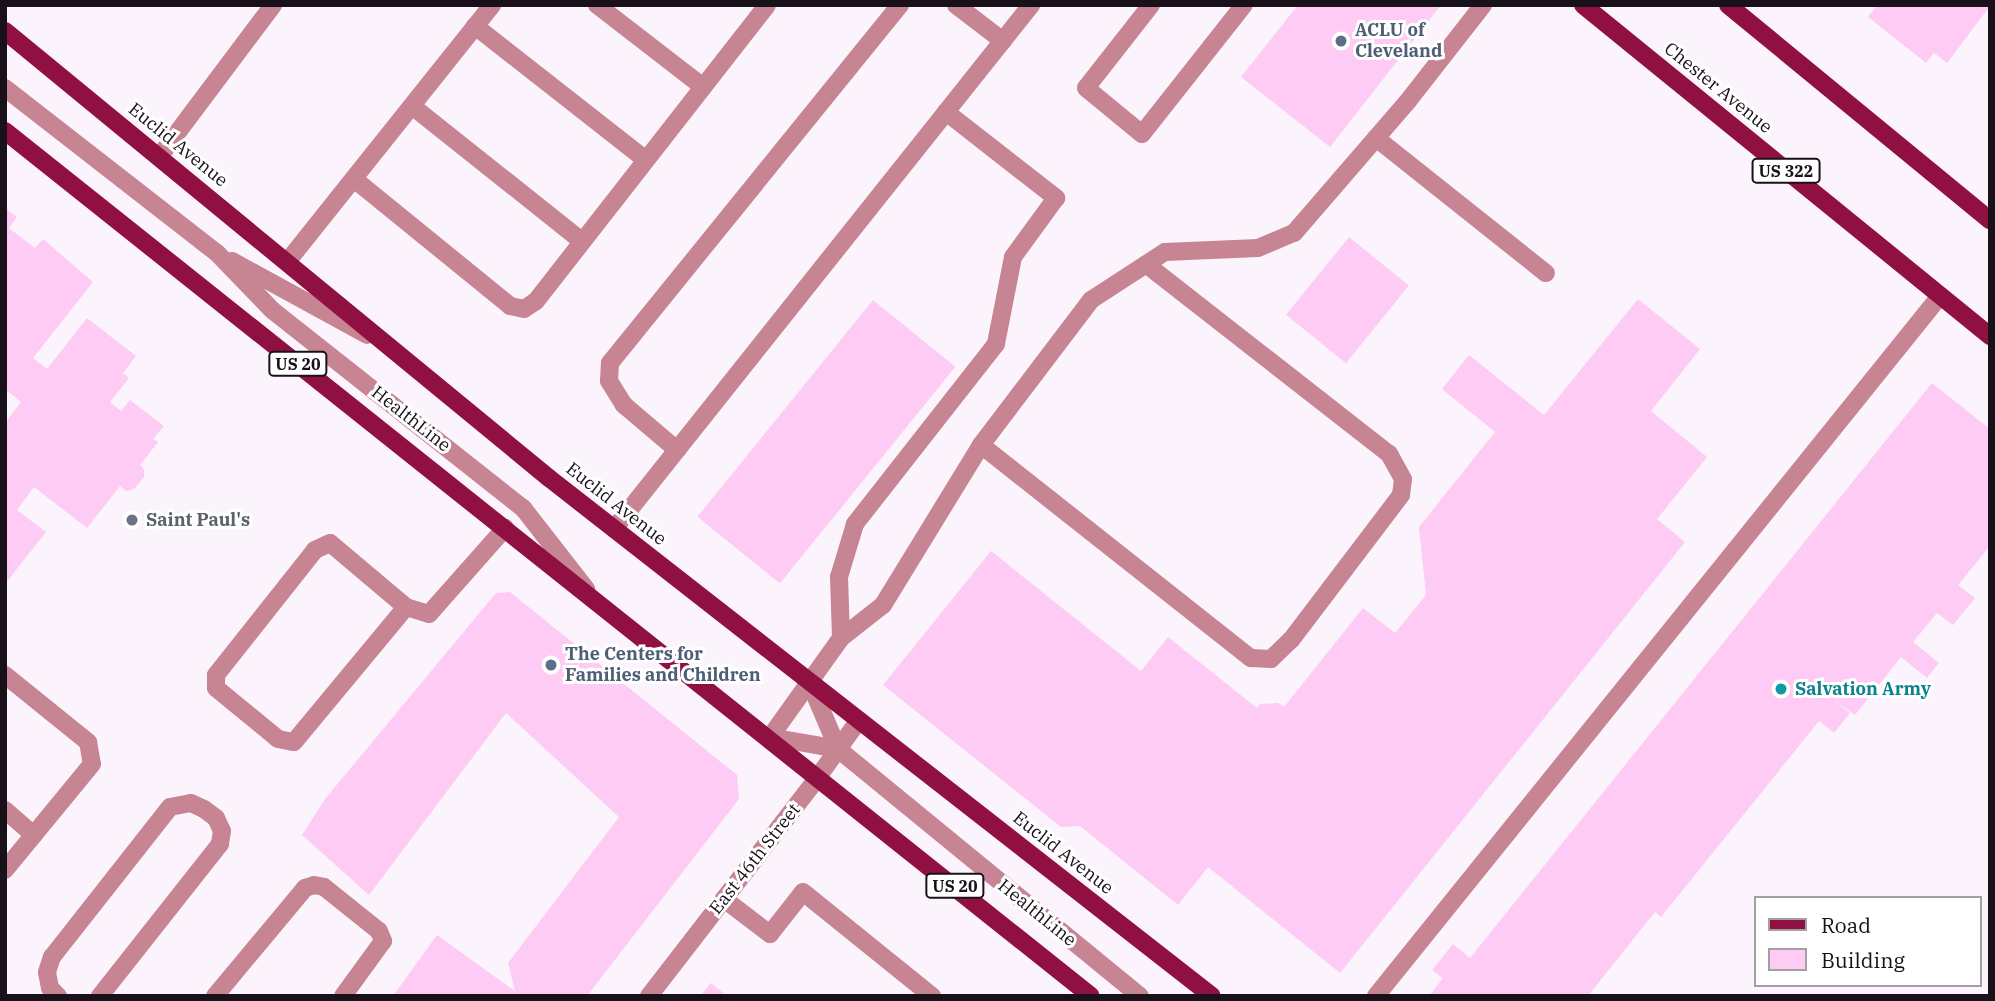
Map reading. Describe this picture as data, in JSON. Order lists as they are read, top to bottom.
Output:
{
  "streets": {
    "main road": [
      "Chester Avenue",
      "Euclid Avenue",
      "US 322",
      "US 20"
    ],
    "street": ["HealthLine", "East 46th Street"]
  },
  "crossings": [
    ["Euclid Avenue", "HealthLine"],
    ["Euclid Avenue", "East 46th Street"],
    ["US 20", "HealthLine"],
    ["US 20", "East 46th Street"],
    ["HealthLine", "East 46th Street"]
  ],
  "places": [
    "ACLU of Cleveland",
    "Saint Paul's",
    "The Centers for Families and Children",
    "Salvation Army"
  ],
  "legend": ["Road", "Building"]
}
